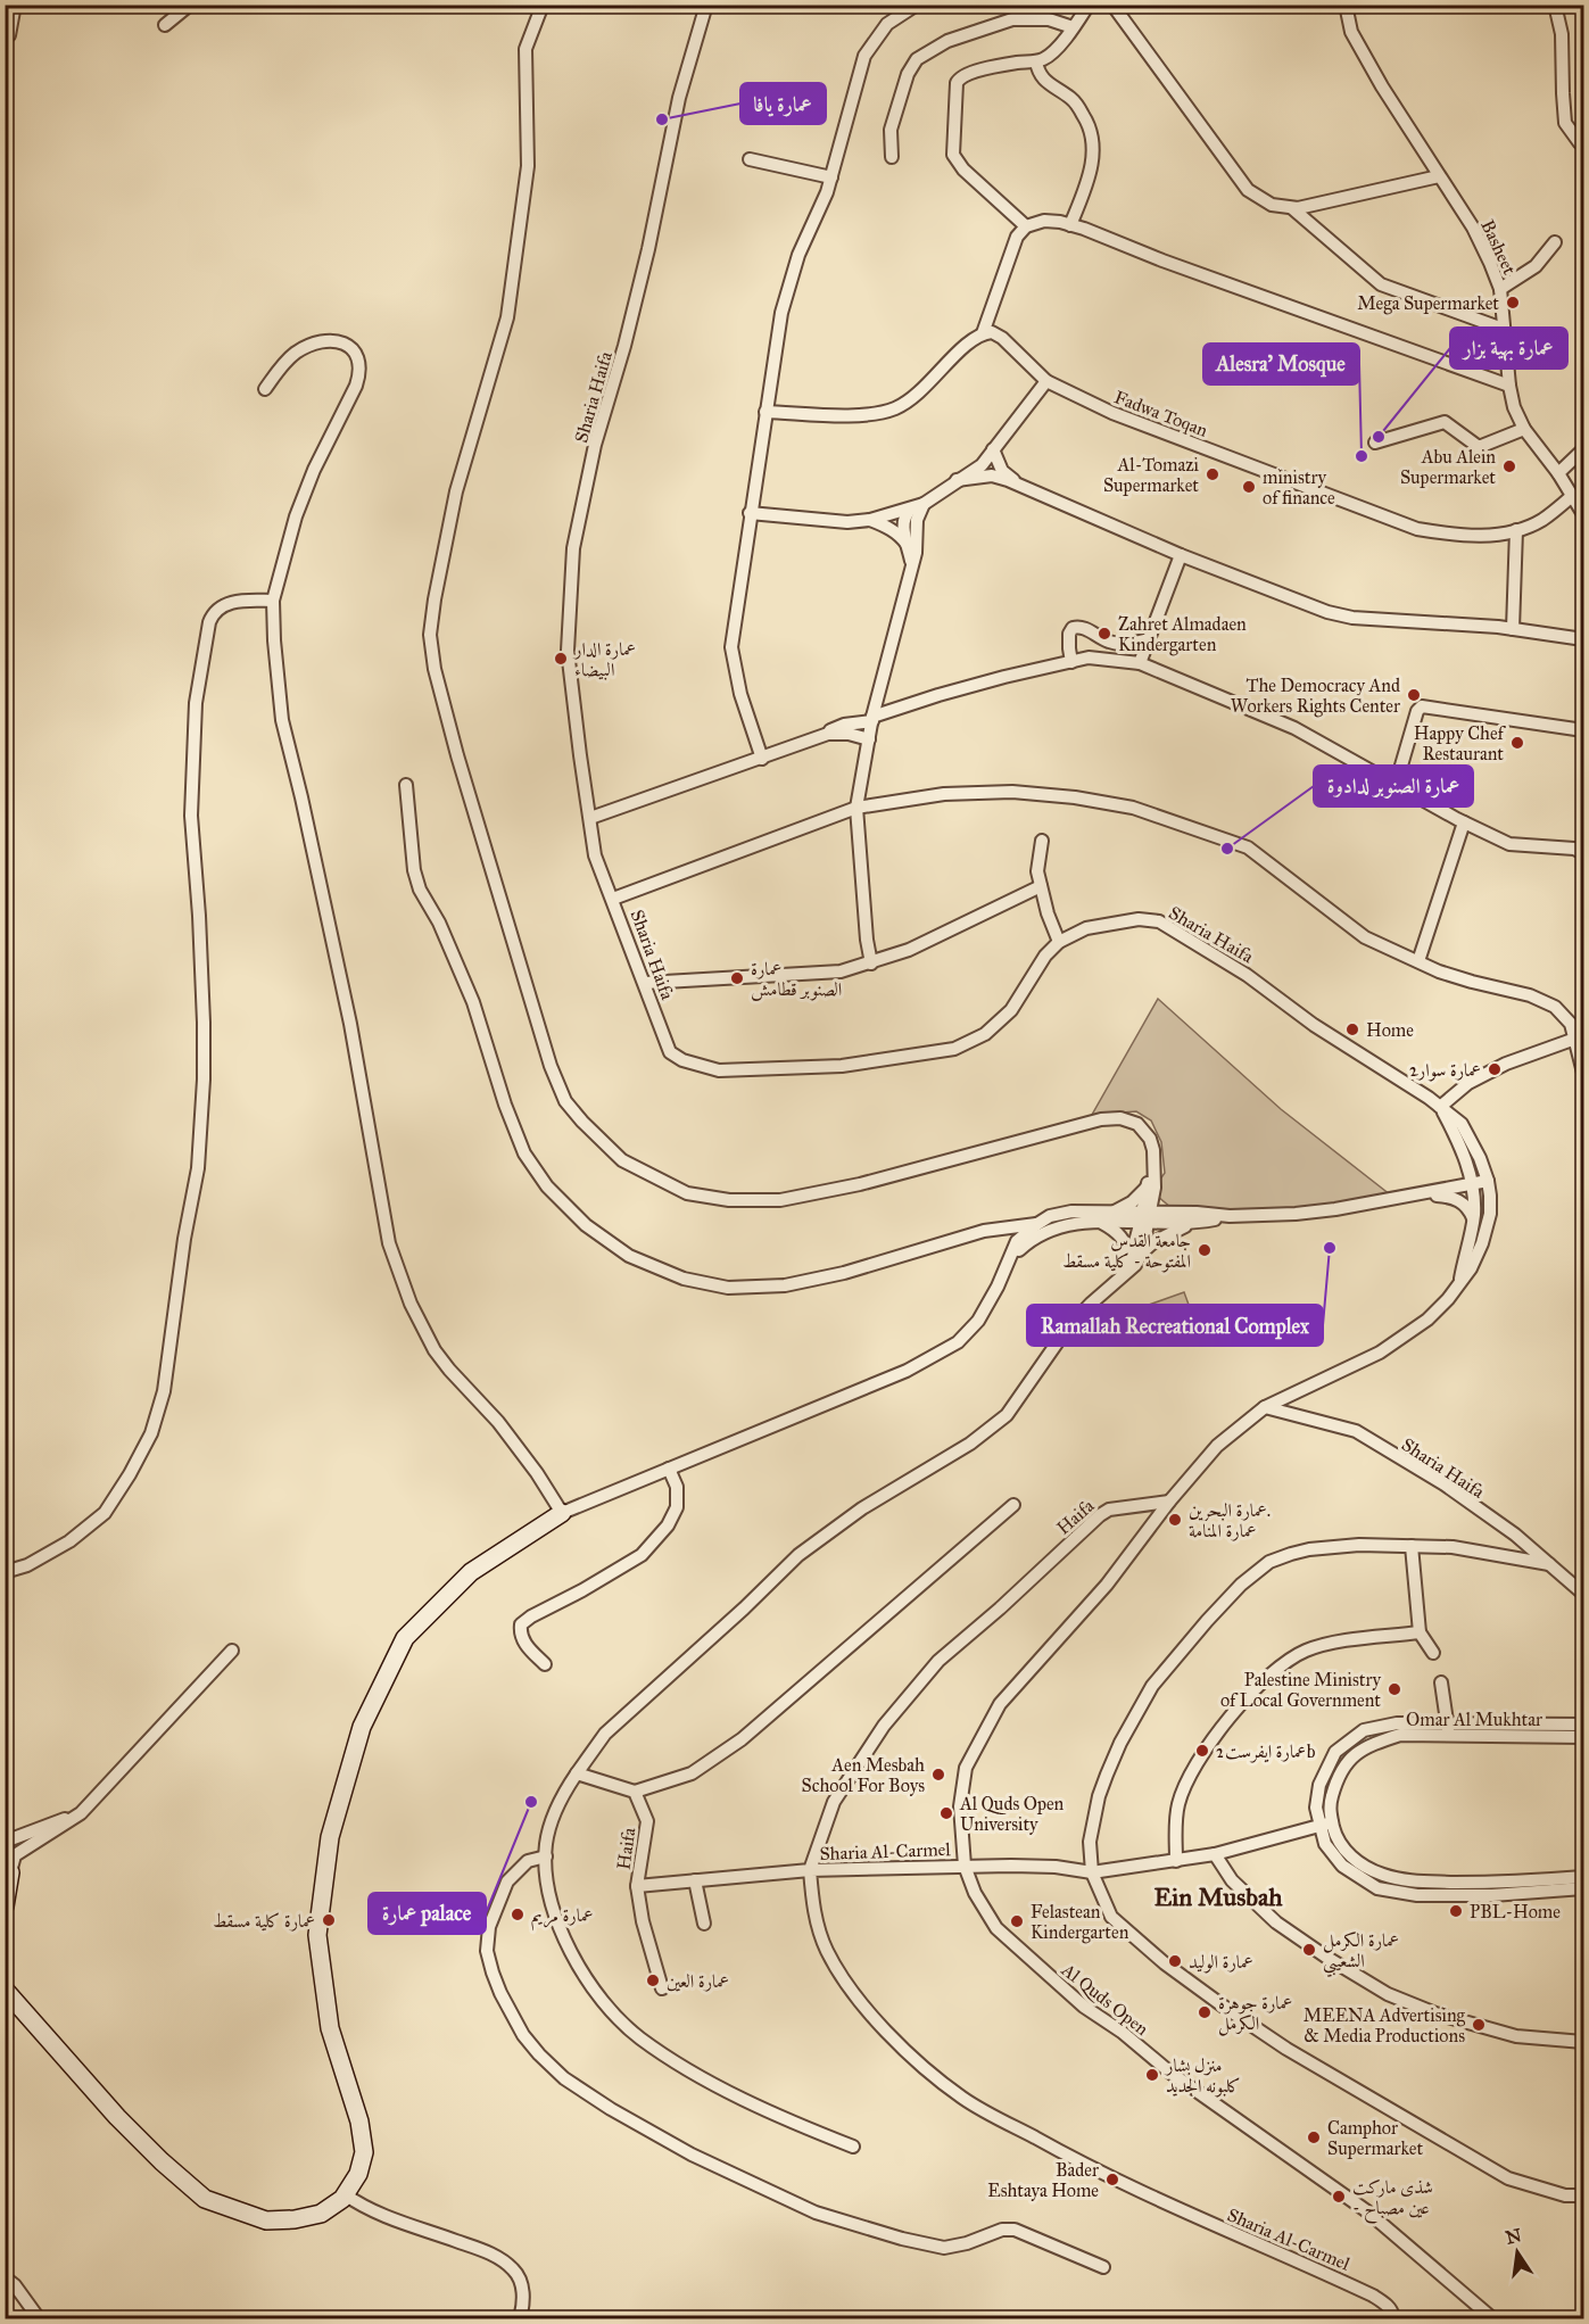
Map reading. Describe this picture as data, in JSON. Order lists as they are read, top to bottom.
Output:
{
  "streets": {
    "street": [
      "Basheet",
      "Sharia Haifa",
      "Fadwa Toqan",
      "Haifa",
      "Omar Al Mukhtar",
      "Sharia Al-Carmel",
      "Al Quds Open"
    ]
  },
  "crossings": [
    ["Basheet", "Fadwa Toqan"],
    ["Sharia Haifa", "Al Quds Open"],
    ["Haifa", "Sharia Al-Carmel"],
    ["Haifa", "Al Quds Open"],
    ["Sharia Al-Carmel", "Al Quds Open"]
  ],
  "districts": ["Ein Musbah"],
  "places": [
    "عمارة يافا",
    "Mega Supermarket",
    "عمارة بهية بزار",
    "Alesra' Mosque",
    "Abu Alein Supermarket",
    "Al-Tomazi Supermarket",
    "ministry of finance",
    "Zahret Almadaen Kindergarten",
    "عمارة الدار البيضاء",
    "The Democracy And Workers Rights Center",
    "Happy Chef Restaurant",
    "عمارة الصنوبر لدادوة",
    "عمارة الصنوبر قطامش",
    "Home",
    "عمارة سوار2",
    "Ramallah Recreational Complex",
    "جامعة القدس المفتوحة - كلية مسقط",
    "عمارة البحرين. عمارة المنامة",
    "Palestine Ministry of Local Government",
    "عمارة ايفرست2b",
    "Aen Mesbah School For Boys",
    "عمارة palace",
    "Al Quds Open University",
    "PBL-Home",
    "عمارة مريم",
    "عمارة كلية مسقط",
    "Felastean Kindergarten",
    "عمارة الكرمل الشعيبي",
    "عمارة الوليد",
    "عمارة العين",
    "عمارة جوهرة الكرمل",
    "MEENA Advertising & Media Productions",
    "منزل بشار كلبونه الجديد",
    "Camphor Supermarket",
    "Bader Eshtaya Home",
    "شذى ماركت - عين مصباح"
  ],
  "north": "top"
}
